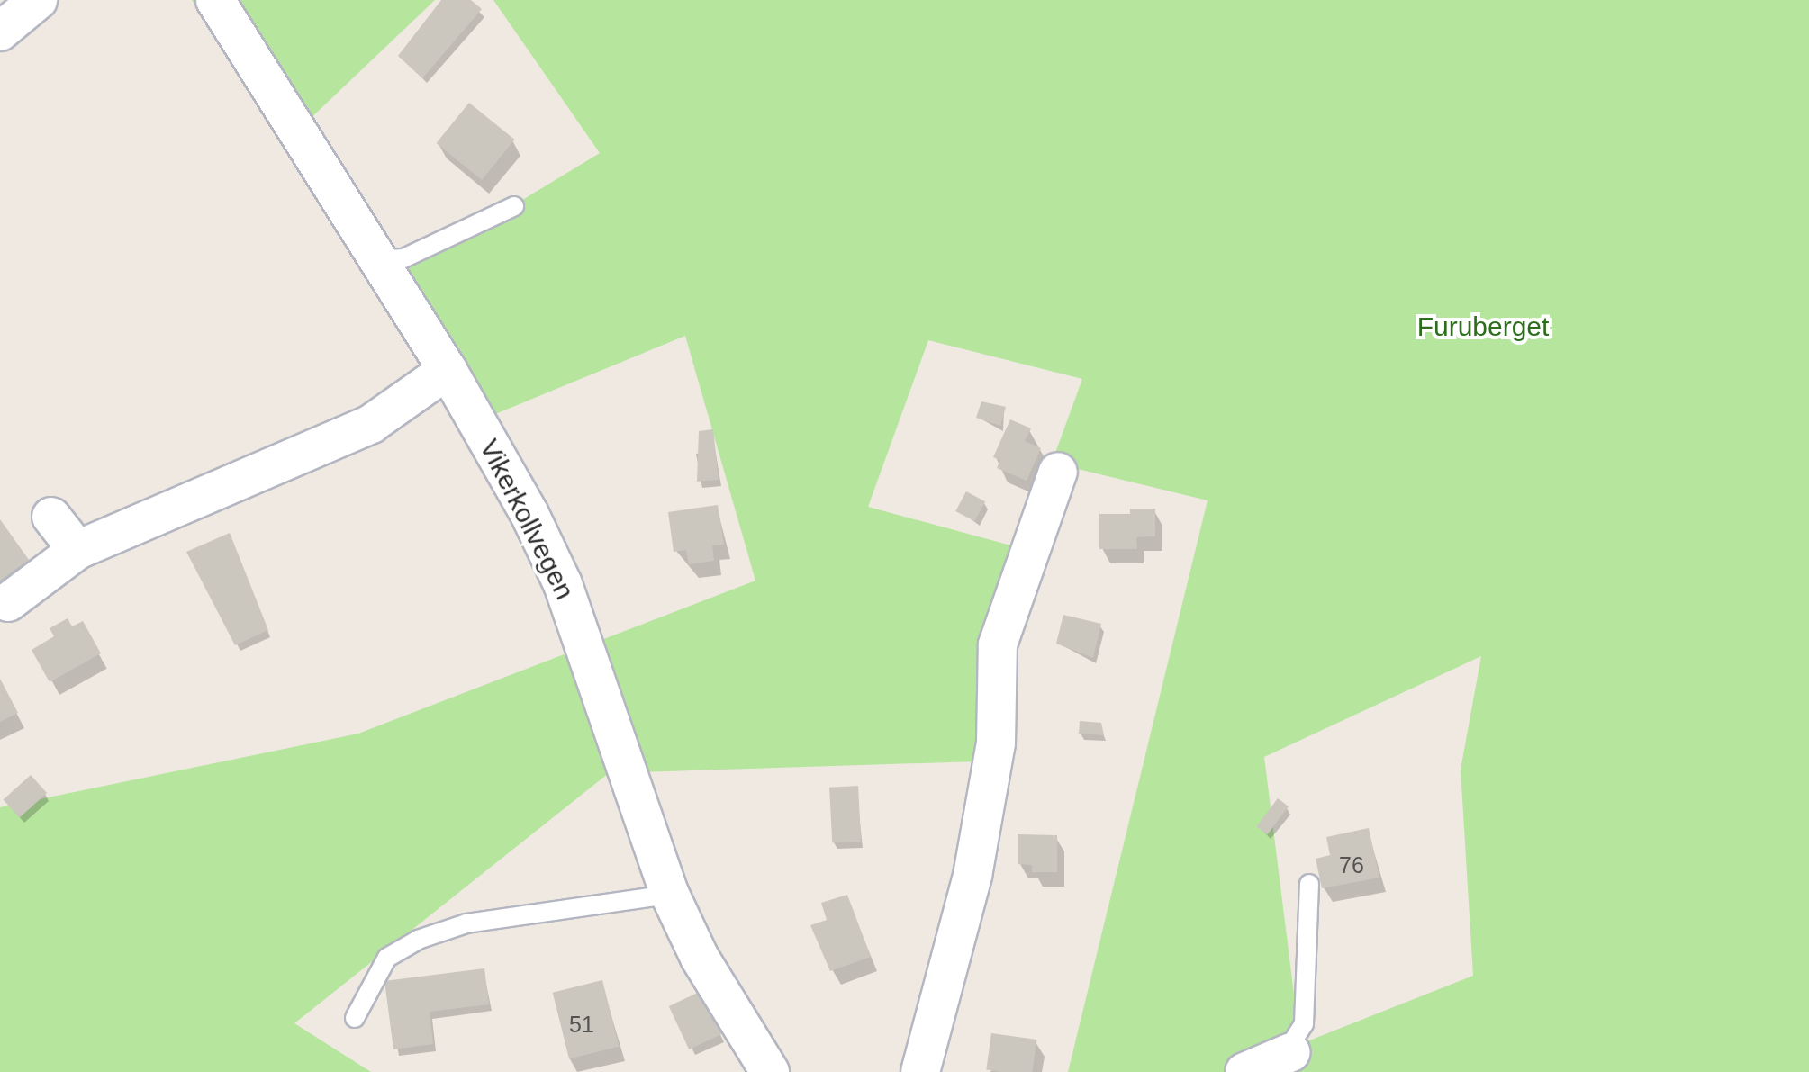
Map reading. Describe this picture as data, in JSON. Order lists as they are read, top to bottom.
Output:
{
  "streets": {
    "street": ["Vikerkollvegen"]
  },
  "parks": ["Furuberget"],
  "house_numbers": ["76", "51"]
}
